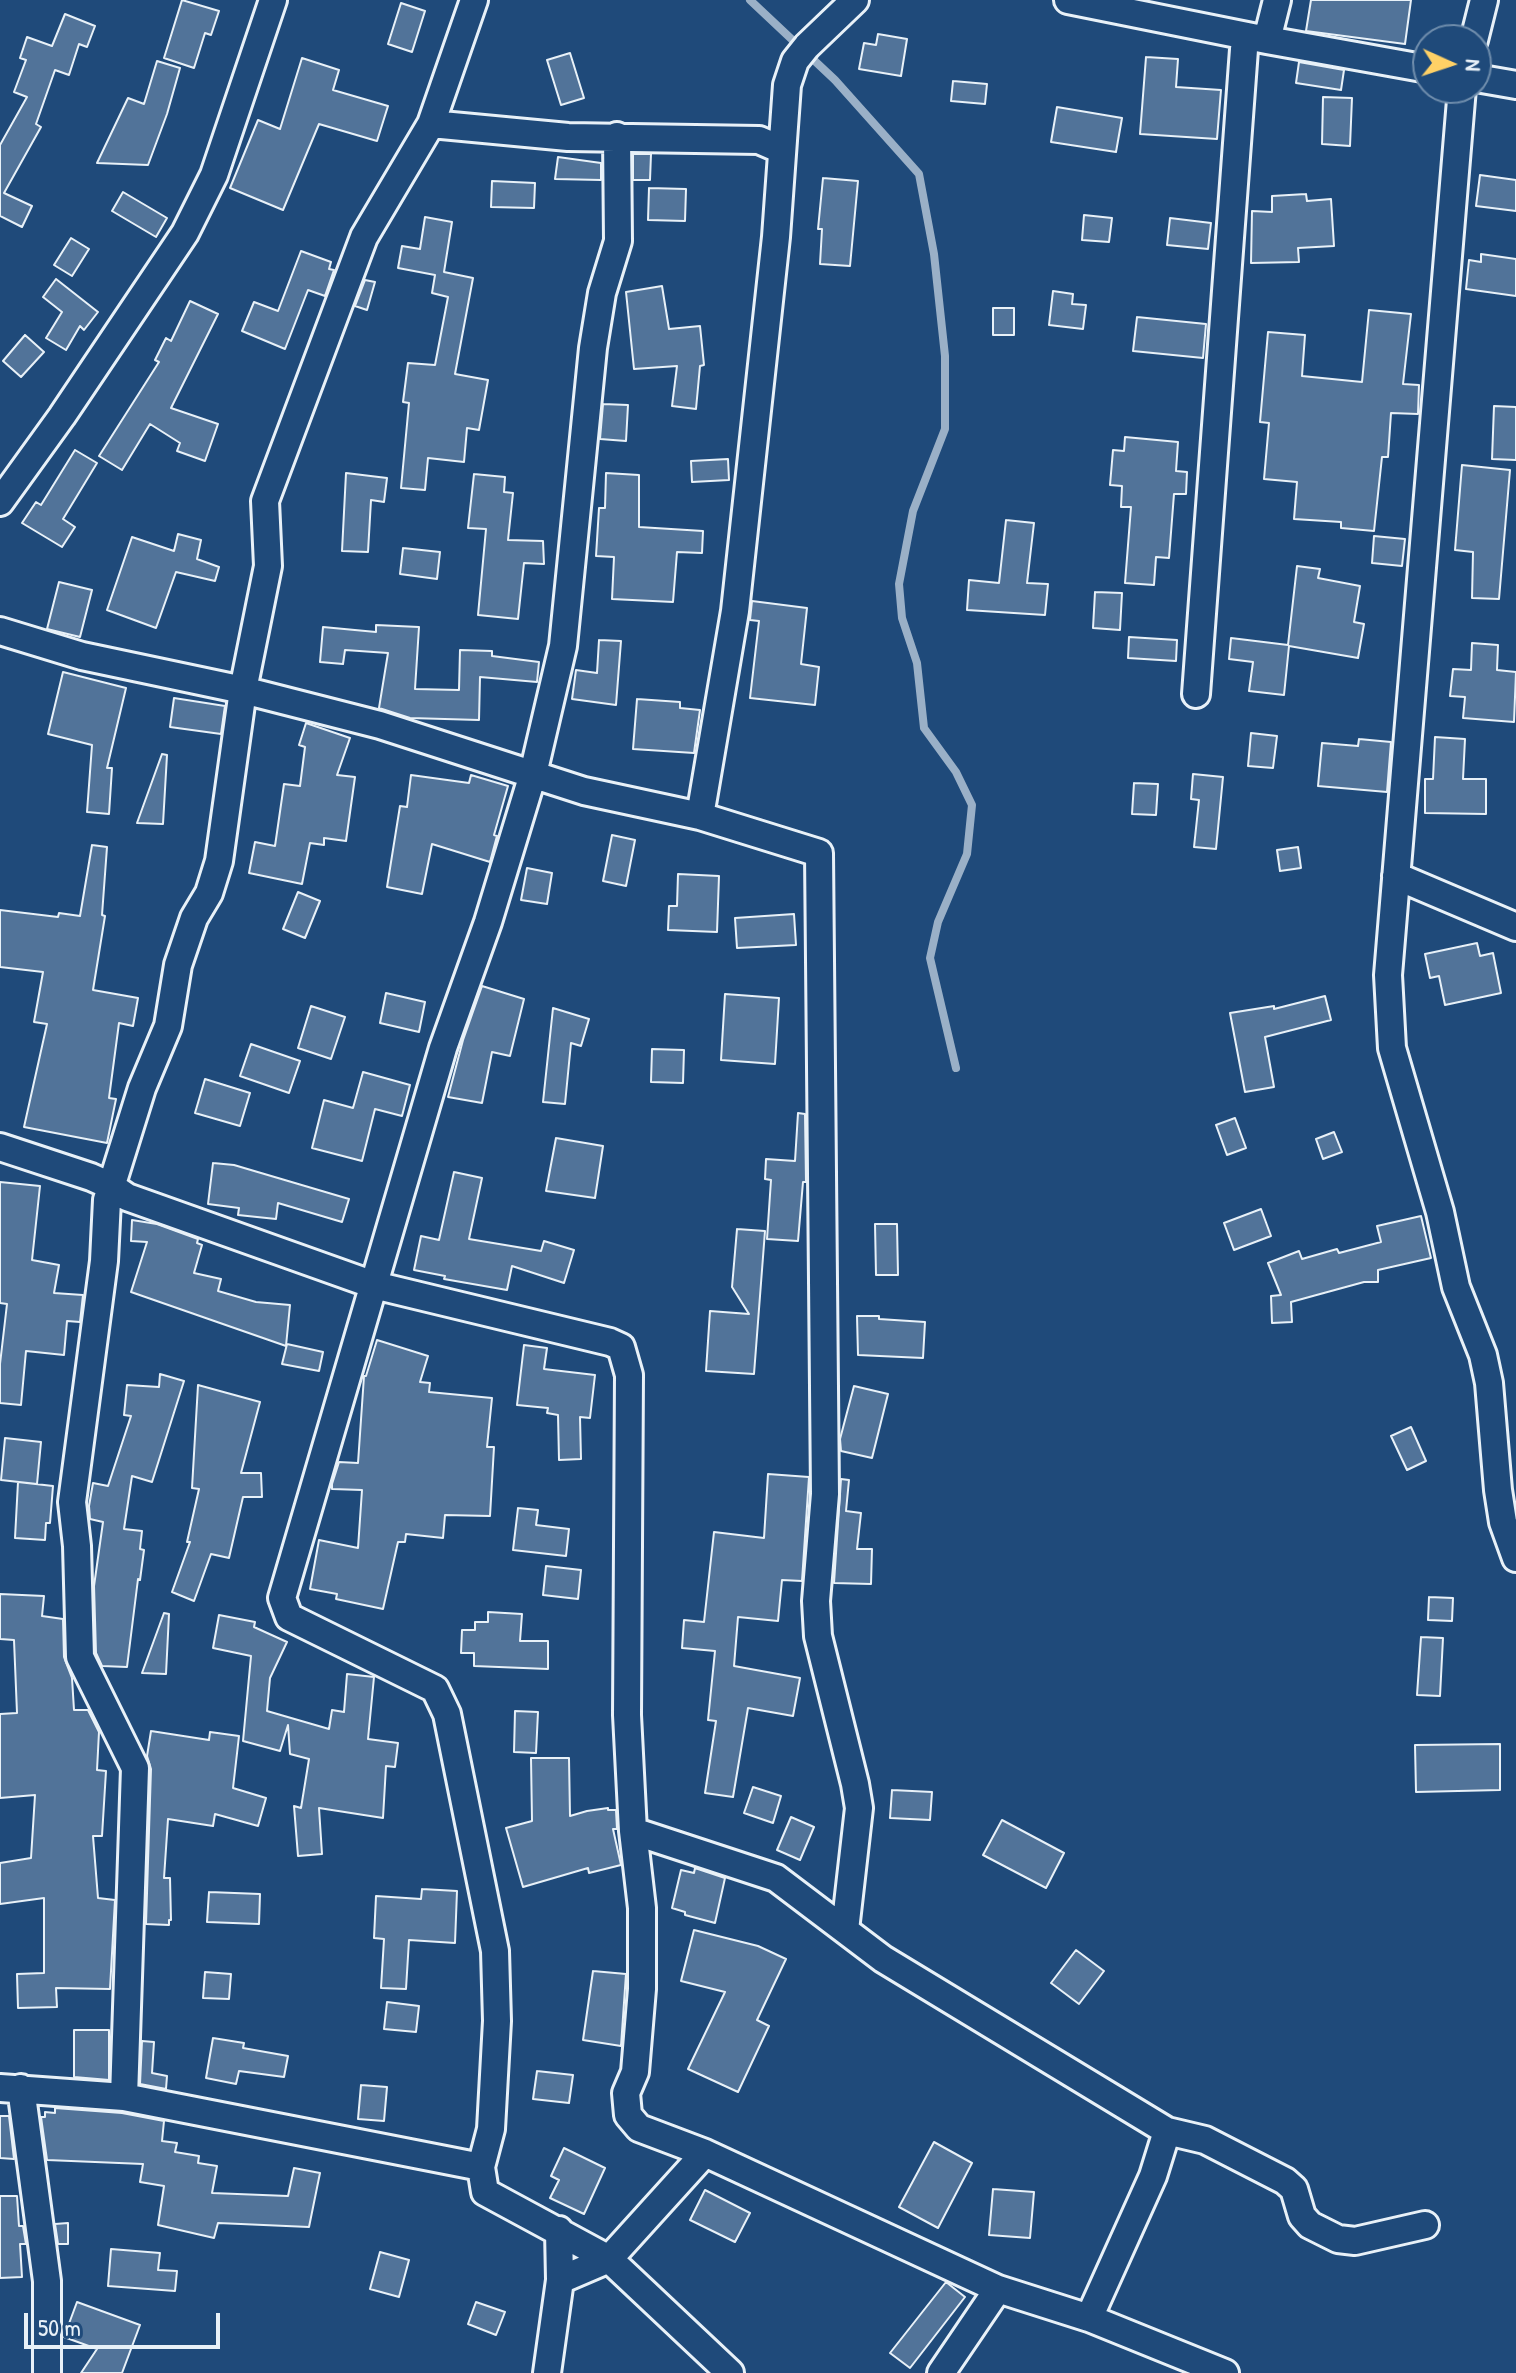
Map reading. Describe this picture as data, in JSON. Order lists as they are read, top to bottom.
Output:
{
  "scale_bar": "50 m",
  "north": "right"
}
